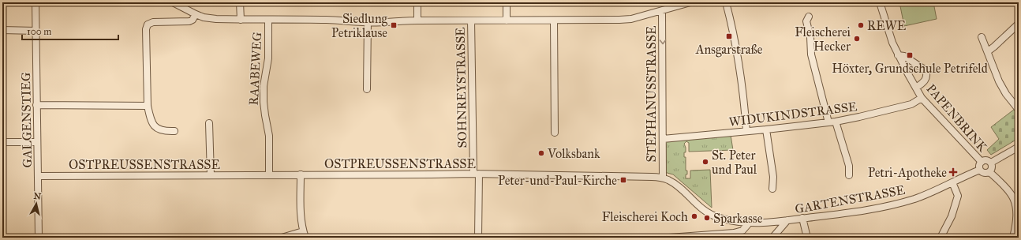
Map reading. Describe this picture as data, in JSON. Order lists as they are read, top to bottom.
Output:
{
  "streets": {
    "street": [
      "RAABEWEG",
      "SOHNREYSTRASSE",
      "STEPHANUSSTRASSE",
      "WIDUKINDSTRASSE",
      "PAPENBRINK",
      "GALGENSTIEG",
      "OSTPREUSSENSTRASSE",
      "GARTENSTRASSE"
    ]
  },
  "crossings": [
    ["RAABEWEG", "OSTPREUSSENSTRASSE"],
    ["SOHNREYSTRASSE", "OSTPREUSSENSTRASSE"],
    ["STEPHANUSSTRASSE", "WIDUKINDSTRASSE"],
    ["STEPHANUSSTRASSE", "OSTPREUSSENSTRASSE"],
    ["WIDUKINDSTRASSE", "PAPENBRINK"],
    ["PAPENBRINK", "GARTENSTRASSE"],
    ["GALGENSTIEG", "OSTPREUSSENSTRASSE"],
    ["OSTPREUSSENSTRASSE", "GARTENSTRASSE"]
  ],
  "one_way": ["STEPHANUSSTRASSE"],
  "places": {
    "transit": [
      "Siedlung Petriklause",
      "Ansgarstraße",
      "Höxter, Grundschule Petrifeld",
      "Peter-und-Paul-Kirche"
    ],
    "other": [
      "REWE",
      "Fleischerei Hecker",
      "Volksbank",
      "St. Peter und Paul",
      "Fleischerei Koch",
      "Sparkasse"
    ],
    "health": ["Petri-Apotheke"]
  },
  "scale_bar": "100 m",
  "north": "top"
}
